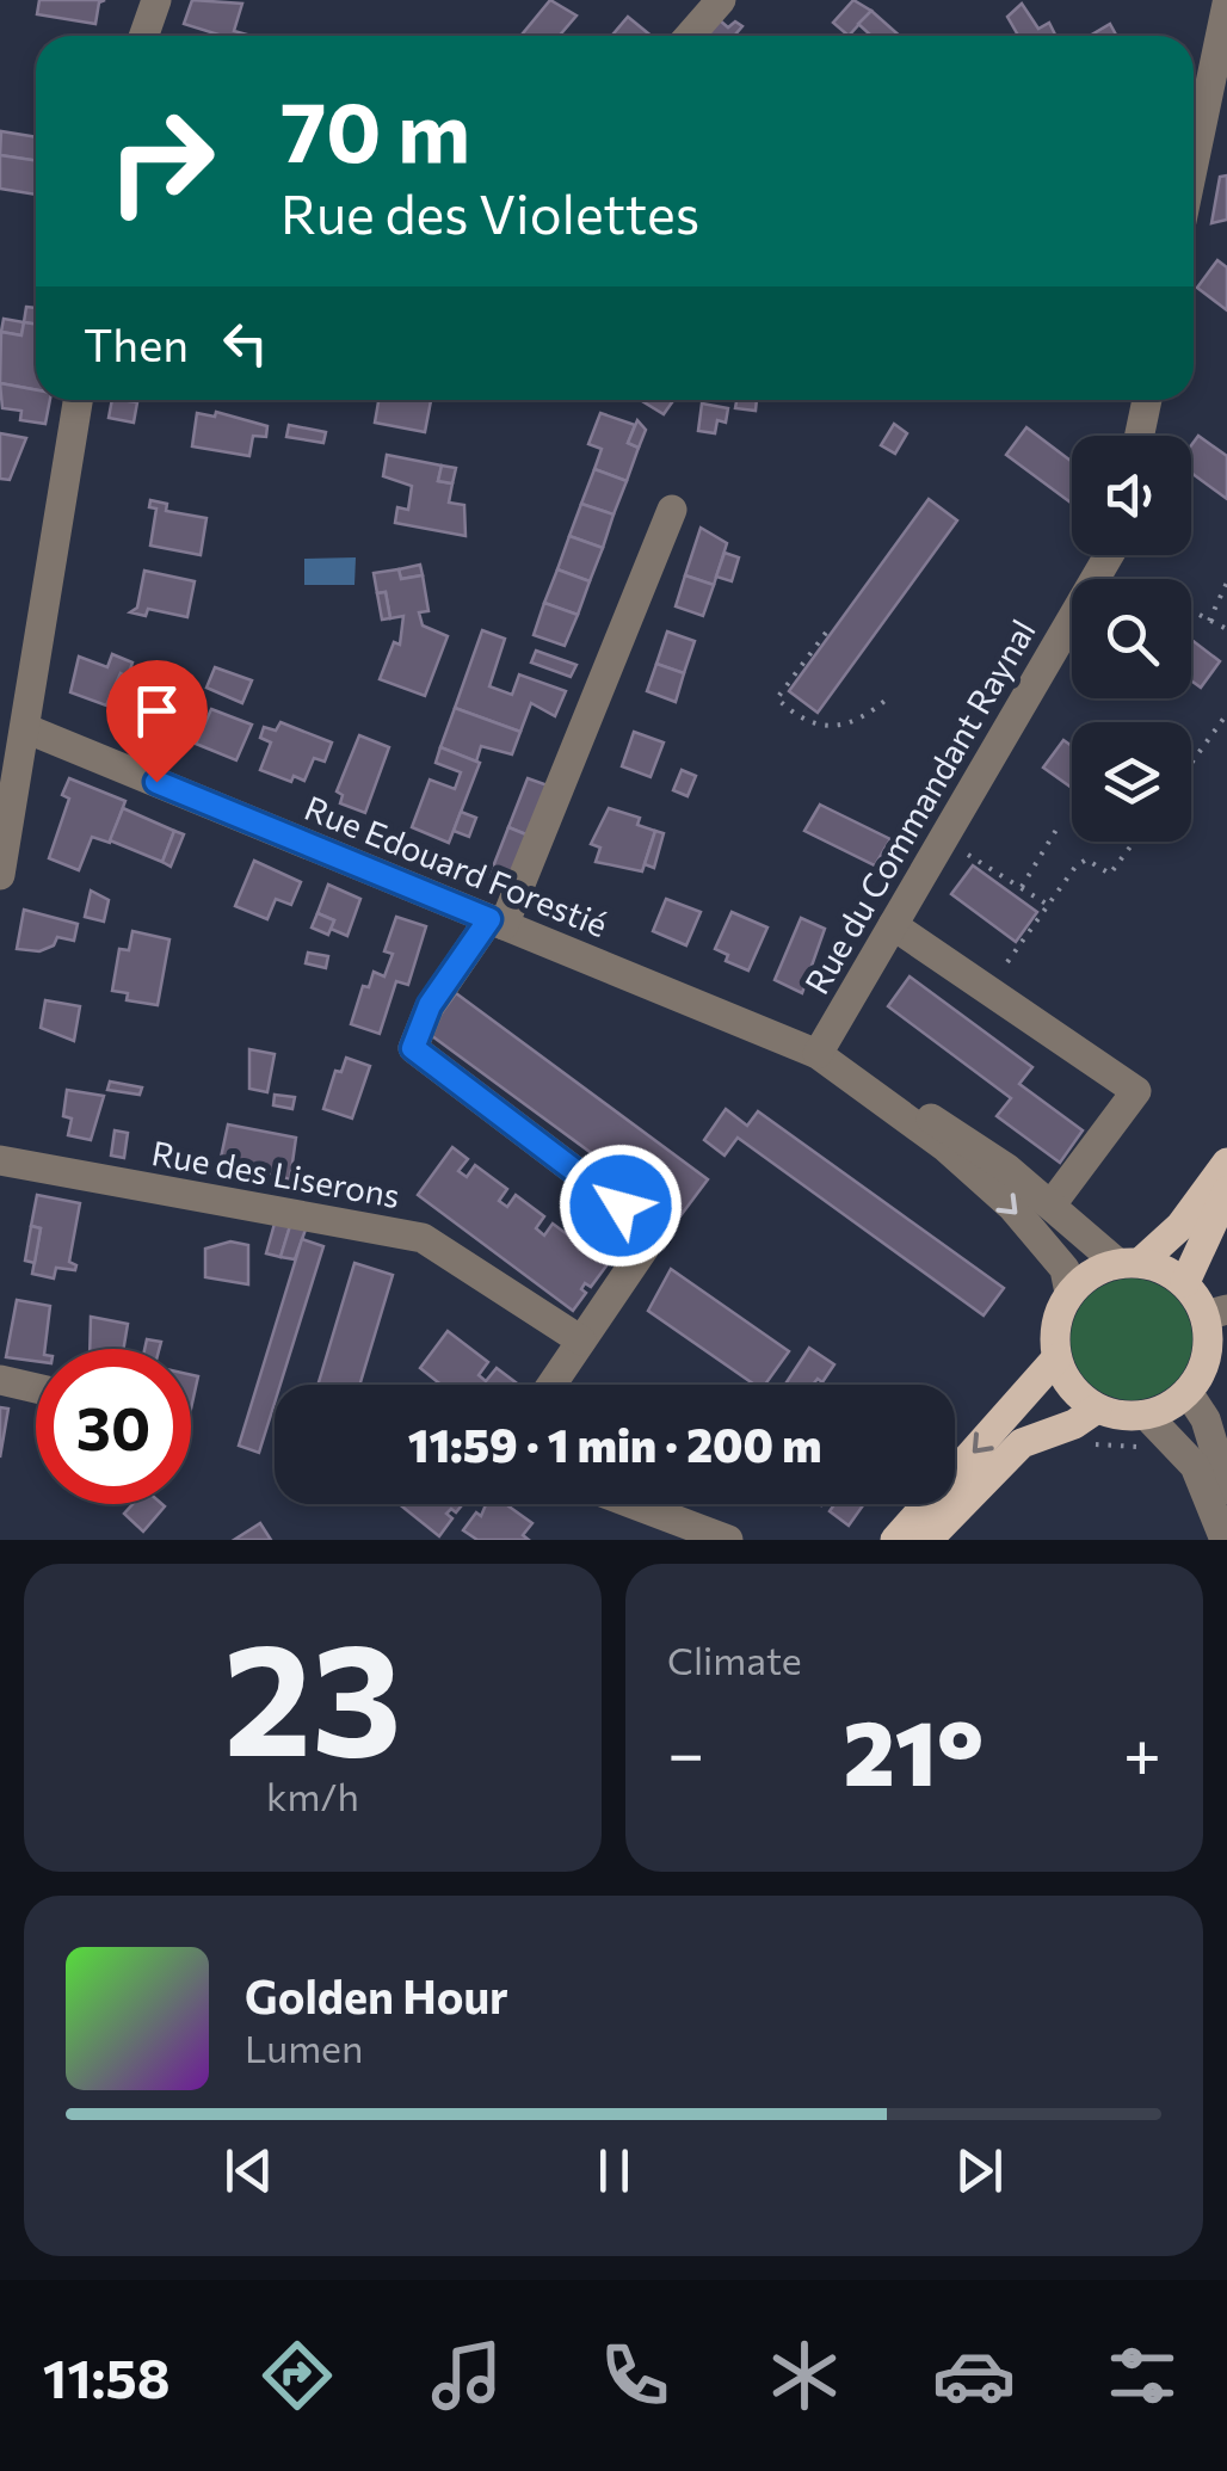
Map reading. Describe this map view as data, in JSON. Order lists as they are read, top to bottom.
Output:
{
  "streets": {
    "street": ["Rue du Commandant Raynal", "Rue Edouard Forestié", "Rue des Liserons"]
  },
  "crossings": [
    ["Rue du Commandant Raynal", "Rue Edouard Forestié"]
  ],
  "page": {
    "turn": ["70 m", "Rue des Violettes"],
    "then": "Then",
    "limit": "30",
    "trip": "11:59 · 1 min · 200 m",
    "tile": [
      ["23", "km/h"],
      "Climate"
    ],
    "heat": ["−", "21°", "+"],
    "song": ["Golden Hour", "Lumen"],
    "tabs": "11:58"
  }
}
